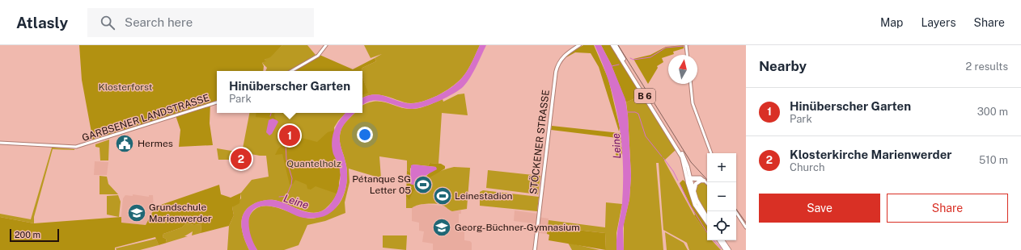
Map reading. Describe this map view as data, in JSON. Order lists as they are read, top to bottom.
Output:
{
  "streets": {
    "highway": ["B 6"],
    "main road": ["STÖCKENER STRASSE"],
    "street": ["GARBSENER LANDSTRASSE"]
  },
  "water": ["Leine"],
  "parks": ["Klosterforst", "Quantelholz"],
  "places": {
    "public building": ["Hermes"],
    "sports": ["Pétanque SG Letter 05", "Leinestadion"],
    "school or university": ["Grundschule Marienwerder", "Georg-Büchner-Gymnasium"]
  },
  "scale_bar": "200 m",
  "north": "top",
  "page": {
    "header": "Atlasly",
    "search": "Search here",
    "nav": ["Map", "Layers", "Share"],
    "heading": ["Nearby", "2 results"],
    "popup": ["Hinüberscher Garten", "Park"],
    "list": [
      {
        "mark": "1",
        "name": "Hinüberscher Garten",
        "note": "Park",
        "value": "300 m"
      },
      {
        "mark": "2",
        "name": "Klosterkirche Marienwerder",
        "note": "Church",
        "value": "510 m"
      }
    ],
    "pins": ["1", "2"],
    "map_buttons": ["+", "−"],
    "buttons": ["Save", "Share"],
    "scale": "200 m"
  }
}
